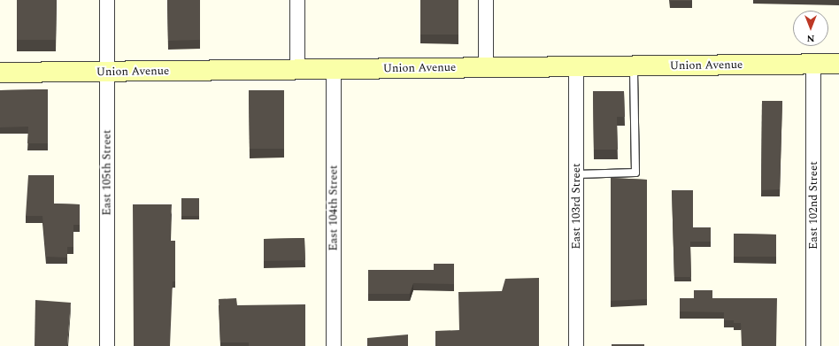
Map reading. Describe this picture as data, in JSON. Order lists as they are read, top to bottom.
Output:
{
  "streets": {
    "main road": ["Union Avenue"],
    "street": [
      "East 105th Street",
      "East 102nd Street",
      "East 103rd Street",
      "East 104th Street"
    ]
  },
  "crossings": [
    ["Union Avenue", "East 105th Street"],
    ["Union Avenue", "East 102nd Street"],
    ["Union Avenue", "East 103rd Street"],
    ["Union Avenue", "East 104th Street"]
  ],
  "north": "bottom"
}
